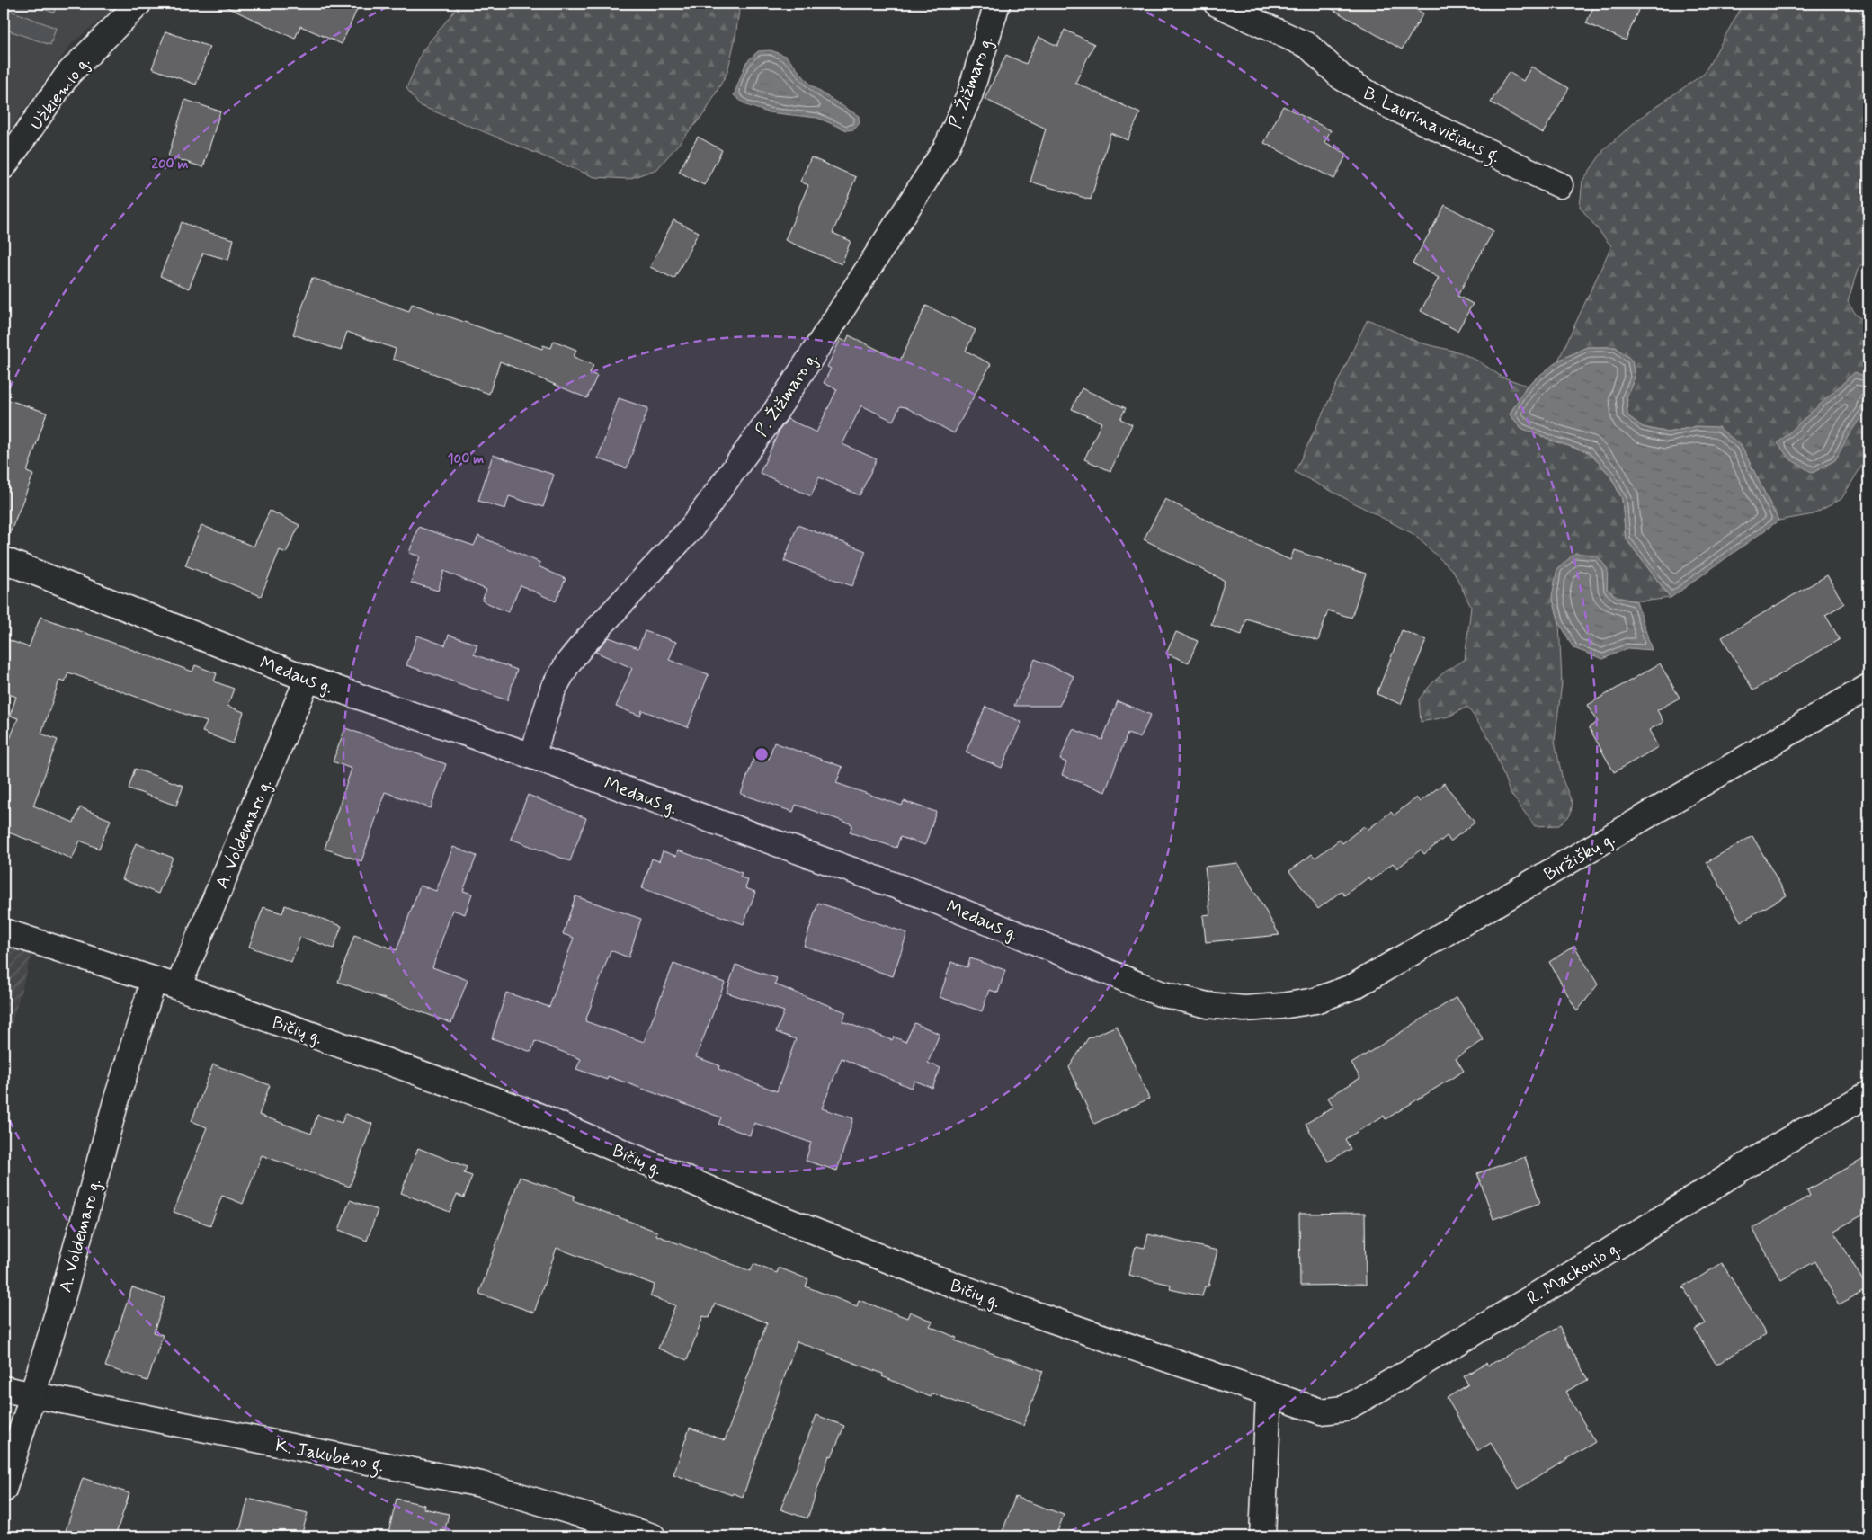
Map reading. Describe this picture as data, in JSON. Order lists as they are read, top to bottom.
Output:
{
  "streets": {
    "street": [
      "P. Žižmaro g.",
      "Užkiemio g.",
      "B. Laurinavičiaus g.",
      "Medaus g.",
      "A. Voldemaro g.",
      "Biržiškų g.",
      "Bičių g.",
      "R. Mackonio g.",
      "K. Jakubėno g."
    ]
  },
  "crossings": [
    ["P. Žižmaro g.", "Medaus g."],
    ["Medaus g.", "A. Voldemaro g."],
    ["Medaus g.", "Biržiškų g."],
    ["A. Voldemaro g.", "Bičių g."],
    ["A. Voldemaro g.", "K. Jakubėno g."],
    ["Bičių g.", "R. Mackonio g."]
  ],
  "rings": ["200 m", "100 m"]
}
